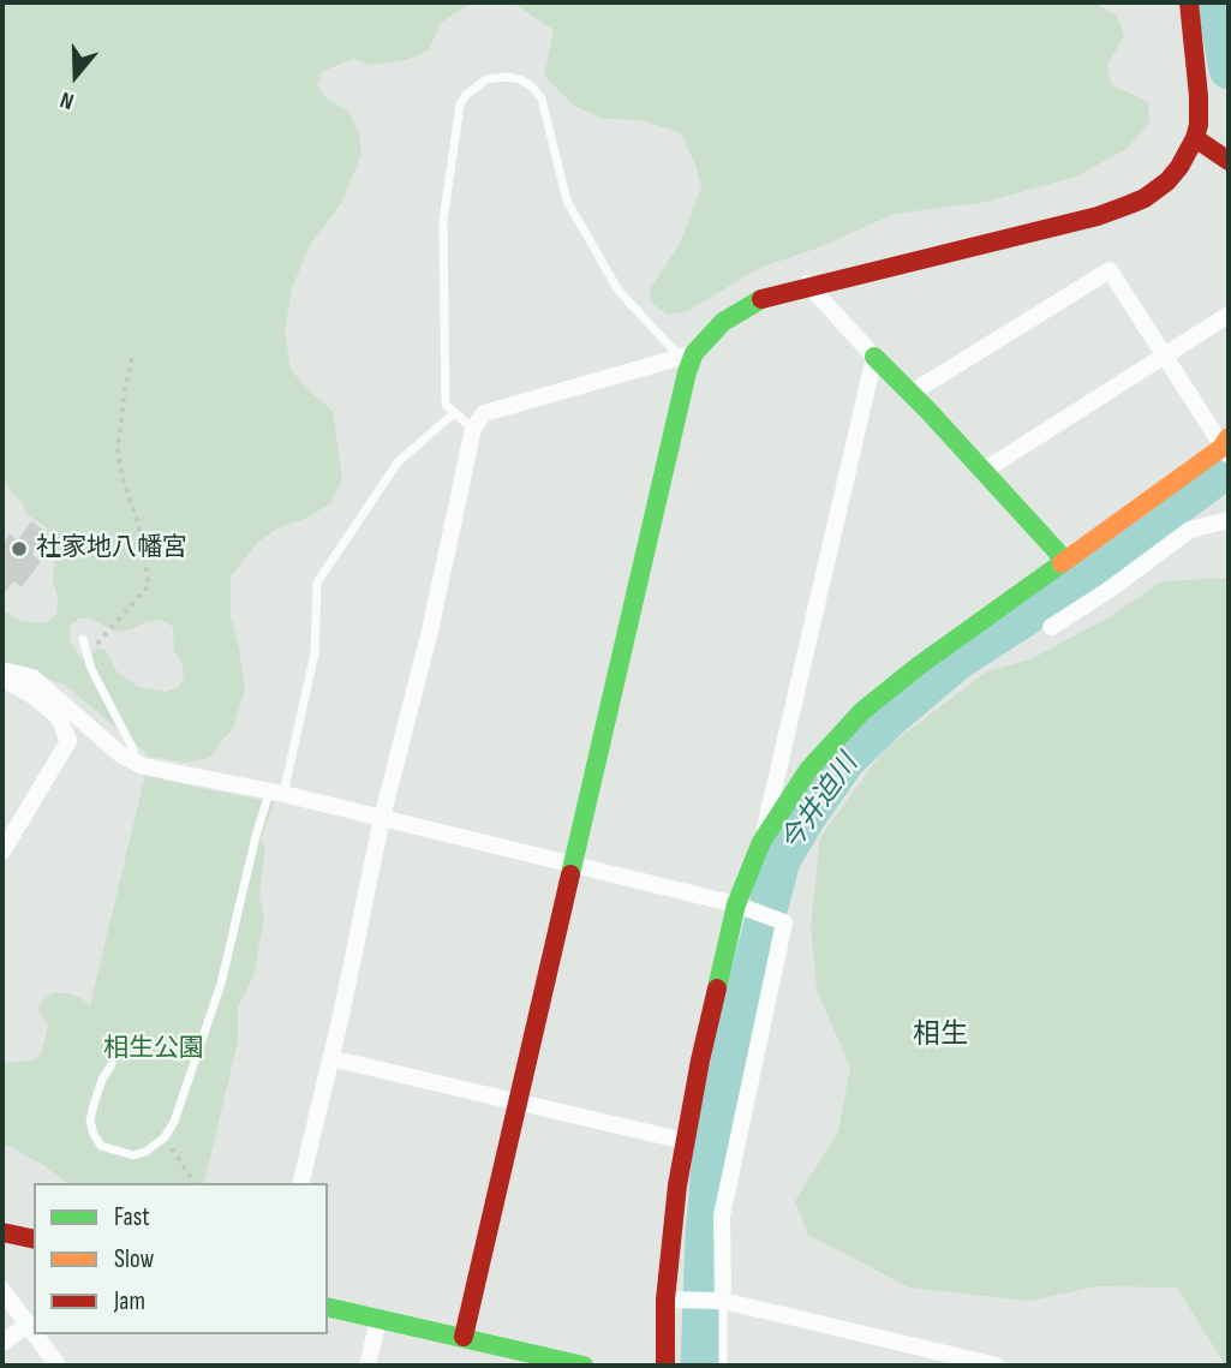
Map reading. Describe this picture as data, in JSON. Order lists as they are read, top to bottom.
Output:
{
  "districts": ["相生"],
  "water": ["今井迫川"],
  "parks": ["相生公園"],
  "places": ["社家地八幡宮"],
  "legend": ["Fast", "Slow", "Jam"],
  "north": "bottom"
}
